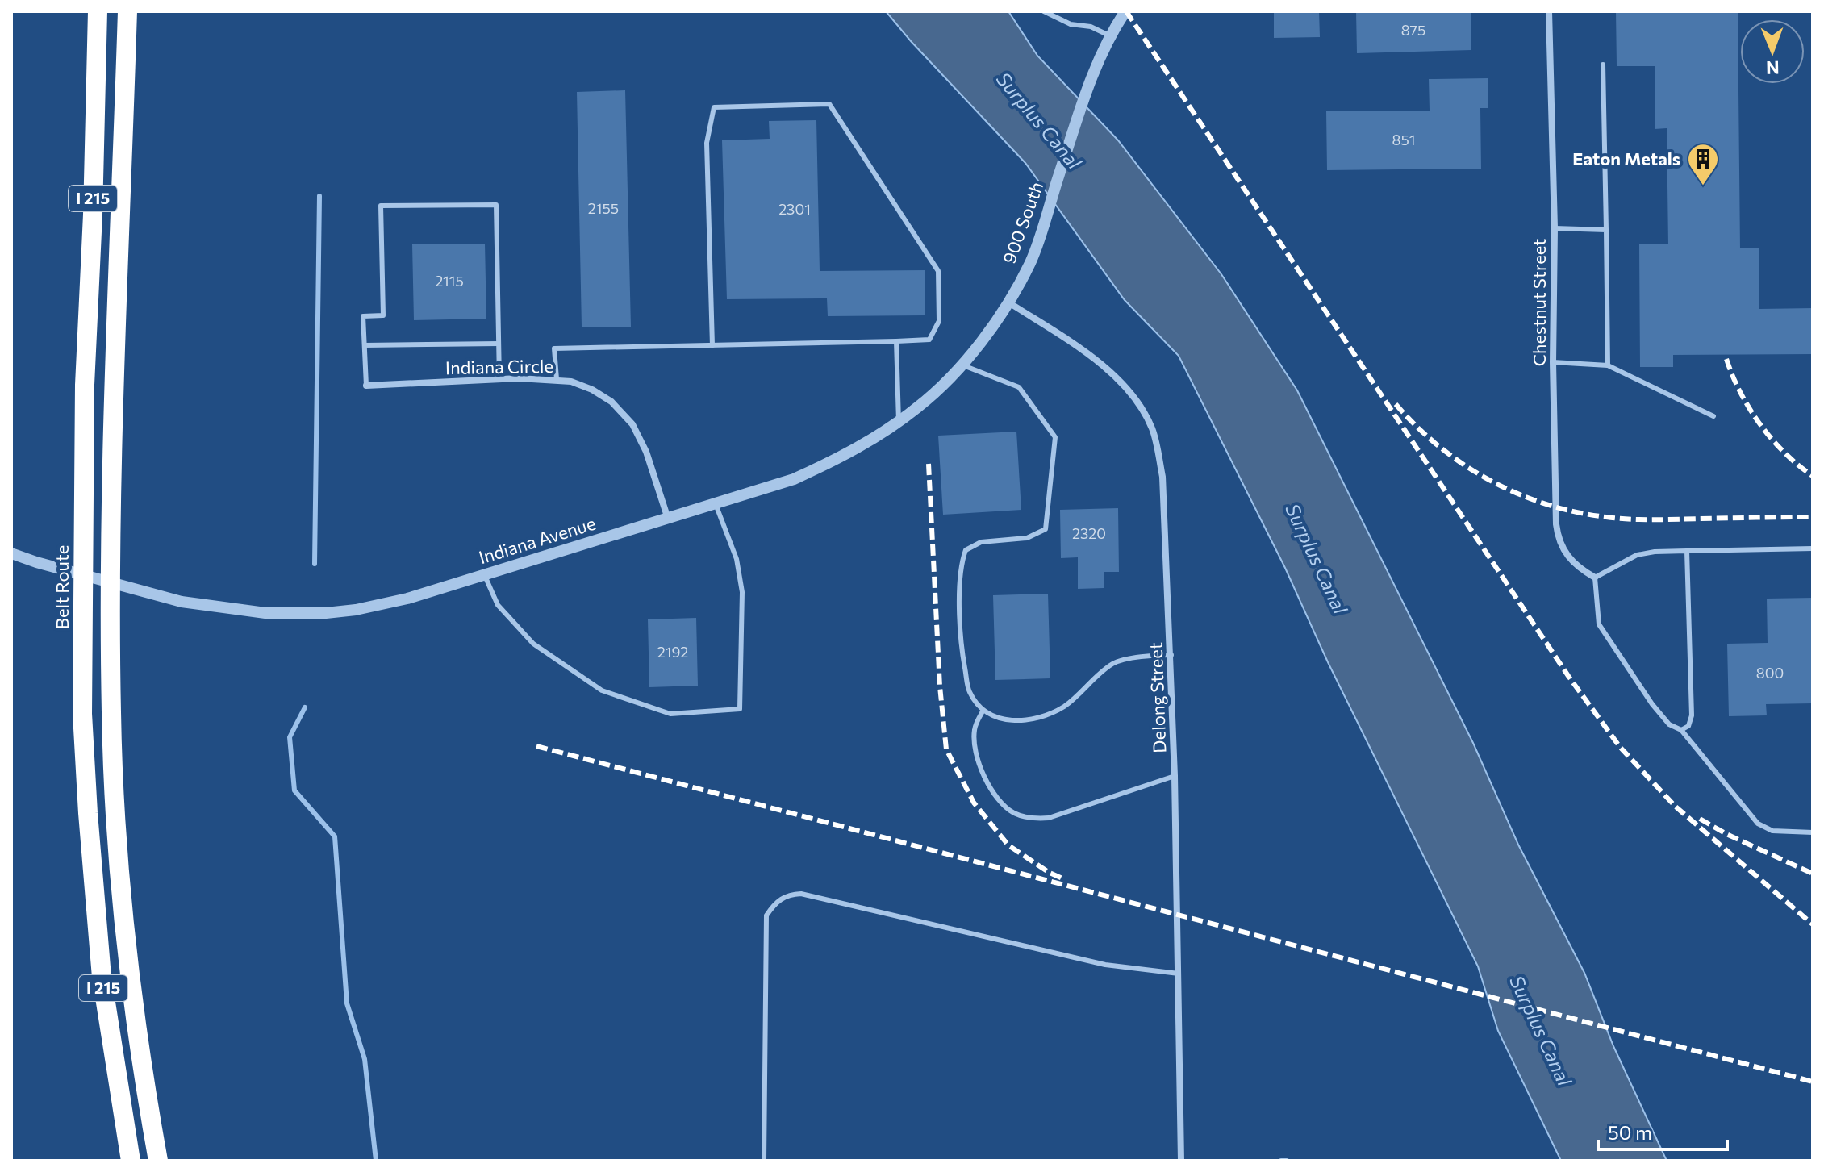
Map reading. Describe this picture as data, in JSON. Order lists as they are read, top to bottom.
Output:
{
  "streets": {
    "highway": ["I 215", "Belt Route"],
    "street": [
      "900 South",
      "Chestnut Street",
      "Indiana Circle",
      "Indiana Avenue",
      "Delong Street"
    ]
  },
  "crossings": [
    ["900 South", "Indiana Avenue"],
    ["900 South", "Delong Street"],
    ["Indiana Circle", "Indiana Avenue"],
    ["Indiana Avenue", "Delong Street"]
  ],
  "water": ["Surplus Canal"],
  "places": {
    "building": ["Eaton Metals"]
  },
  "house_numbers": [
    "875",
    "851",
    "2155",
    "2301",
    "2115",
    "2320",
    "2192",
    "800"
  ],
  "scale_bar": "50 m",
  "north": "bottom"
}
